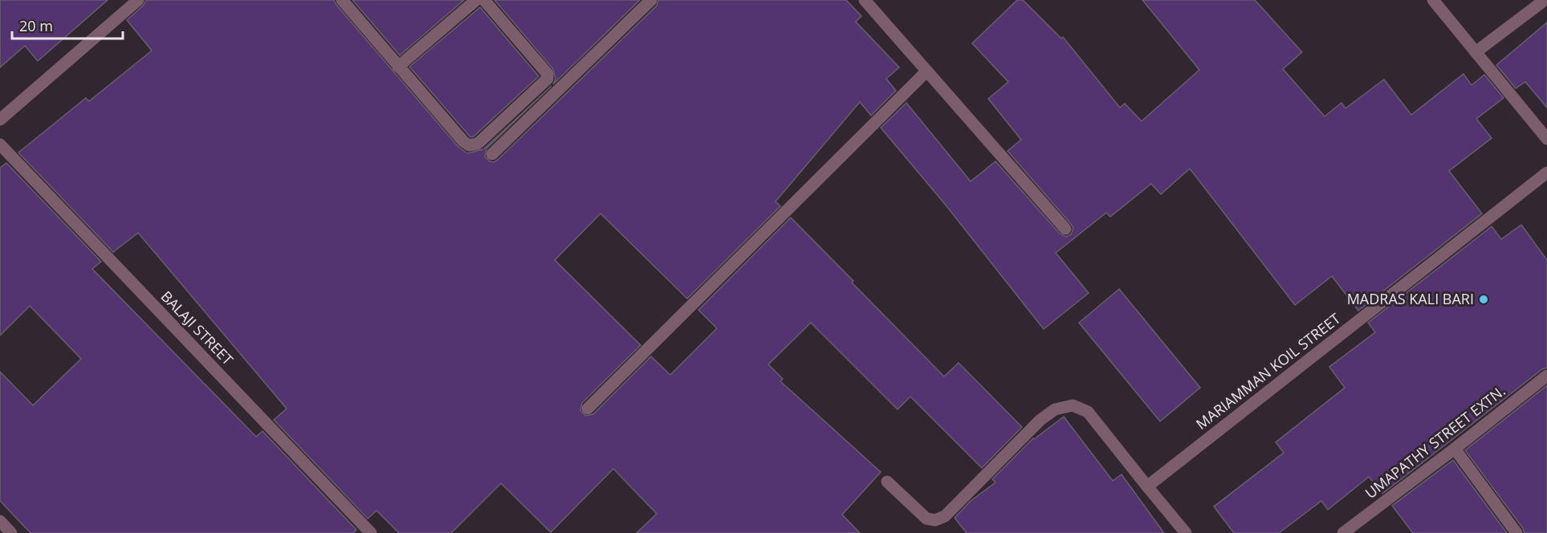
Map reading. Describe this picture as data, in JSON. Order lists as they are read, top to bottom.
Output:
{
  "streets": {
    "street": ["BALAJI STREET", "MARIAMMAN KOIL STREET", "UMAPATHY STREET EXTN."]
  },
  "places": ["MADRAS KALI BARI"],
  "scale_bar": "20 m"
}
